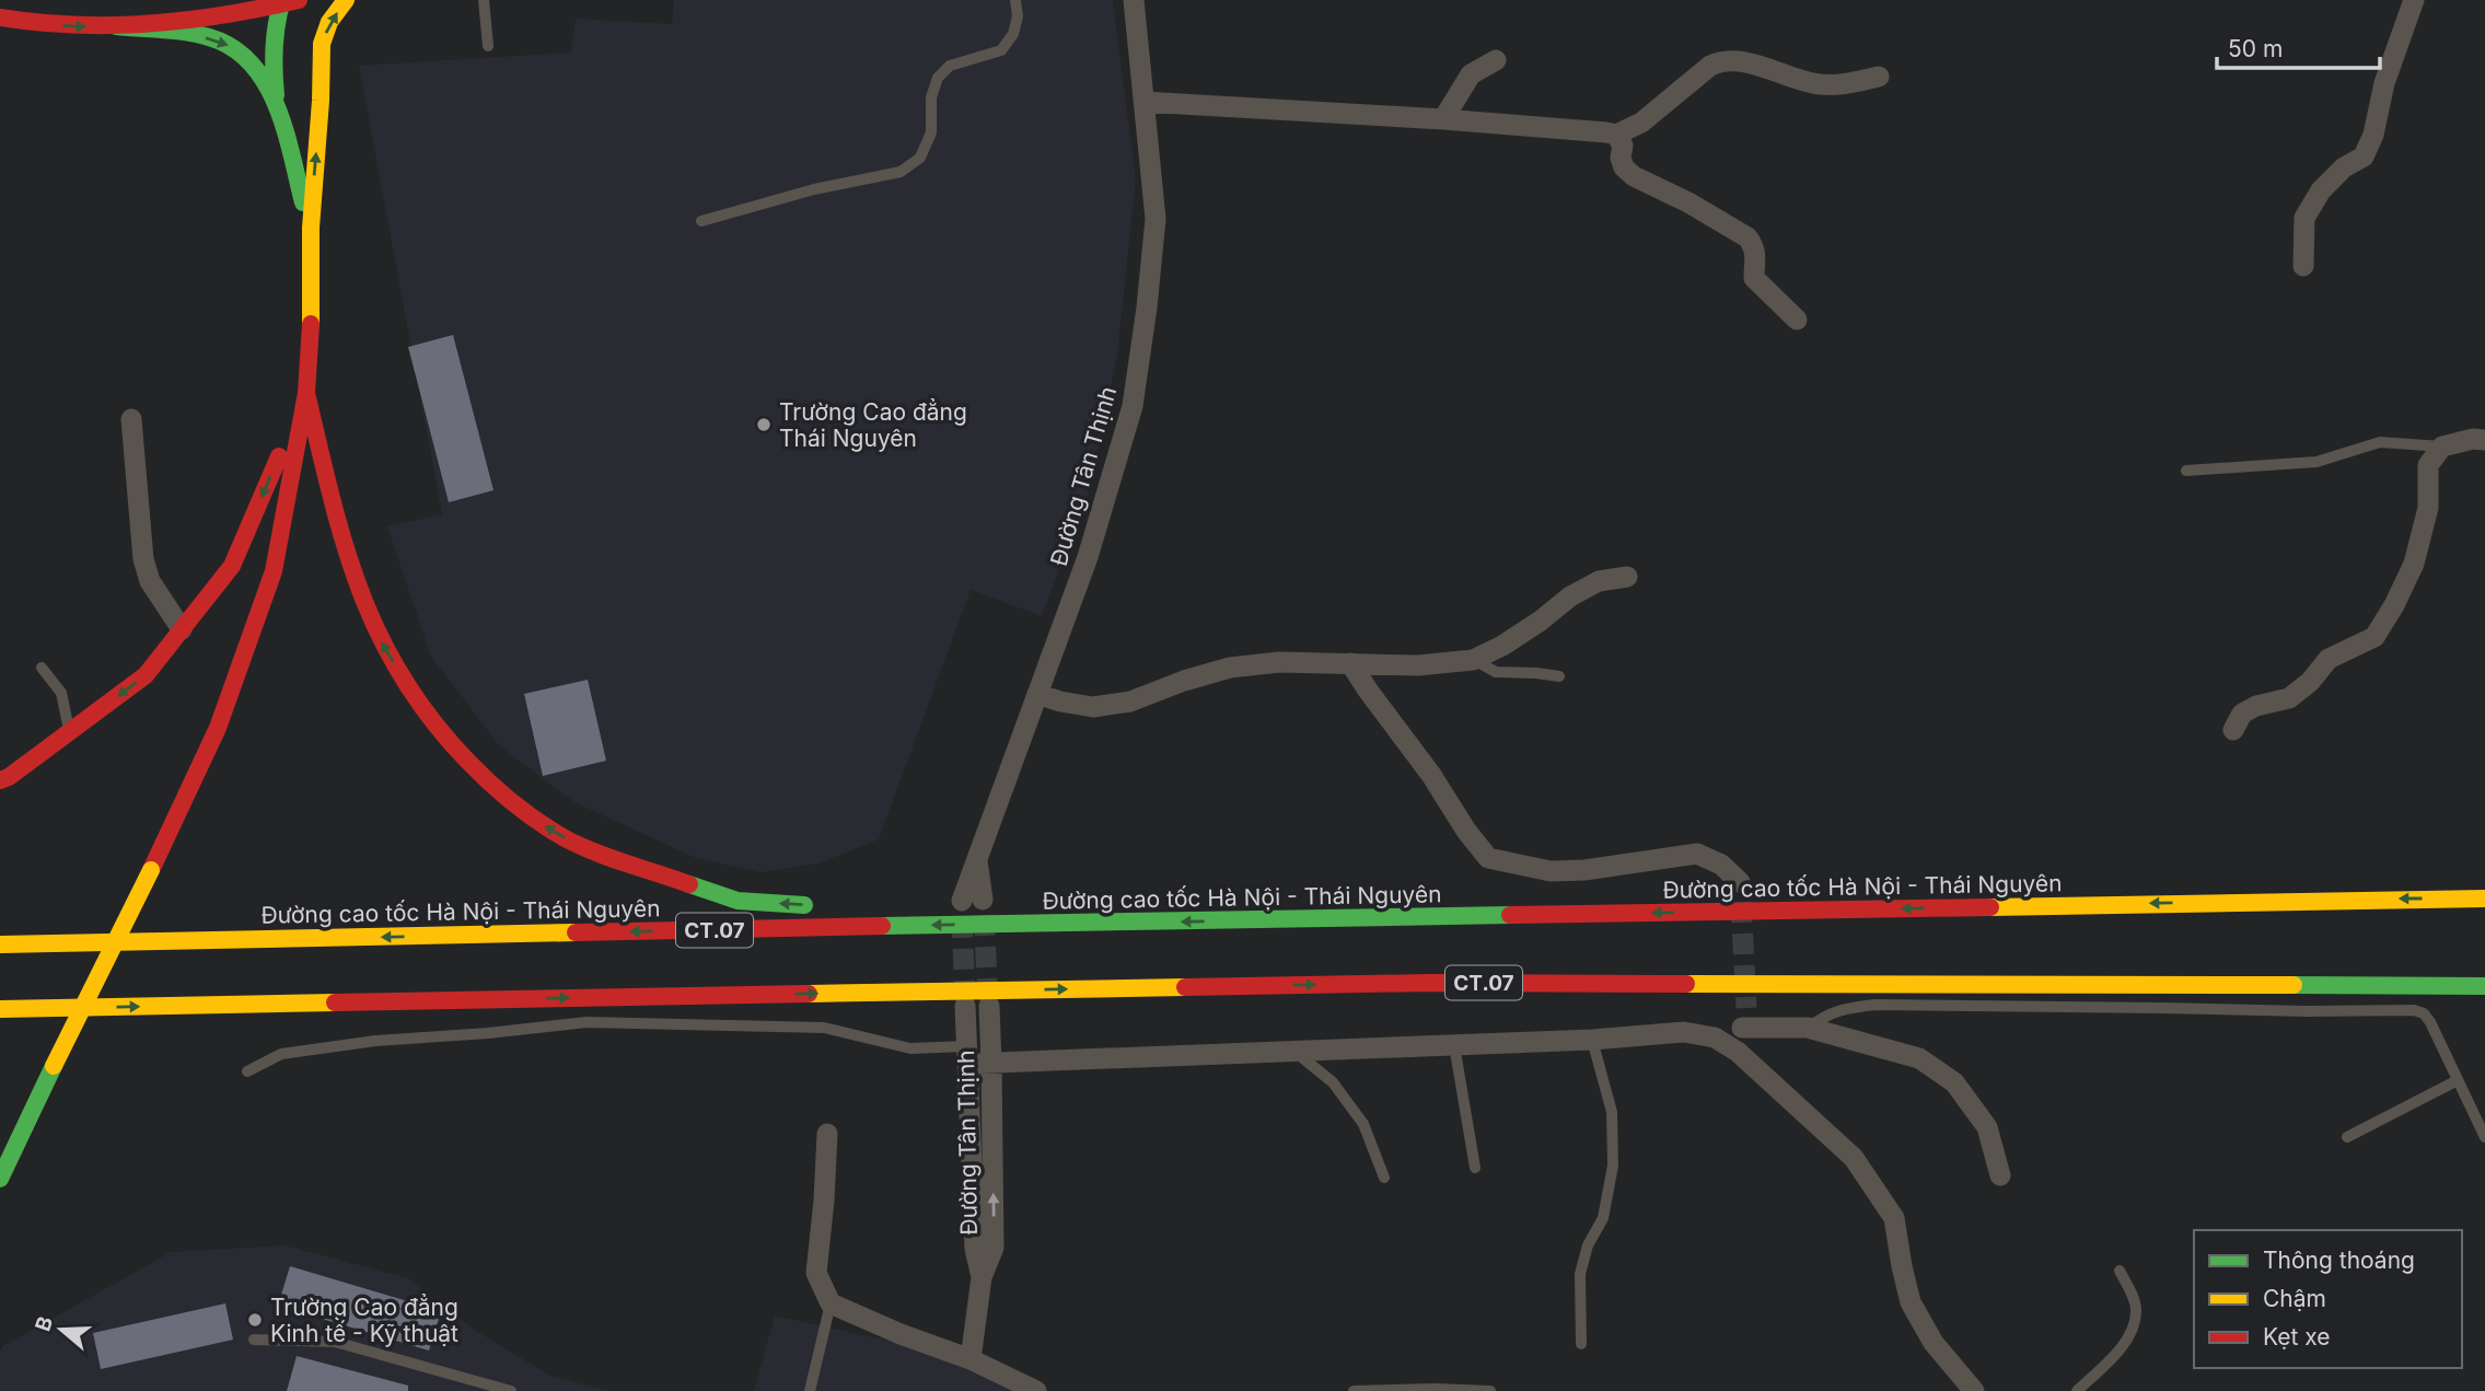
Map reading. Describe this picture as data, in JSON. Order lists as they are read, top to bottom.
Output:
{
  "streets": {
    "highway": ["Đường cao tốc Hà Nội - Thái Nguyên", "CT.07"],
    "street": ["Đường Tân Thịnh"]
  },
  "places": ["Trường Cao đẳng Thái Nguyên", "Trường Cao đẳng Kinh tế - Kỹ thuật"],
  "legend": ["Thông thoáng", "Chậm", "Kẹt xe"],
  "scale_bar": "50 m",
  "north": "left"
}
